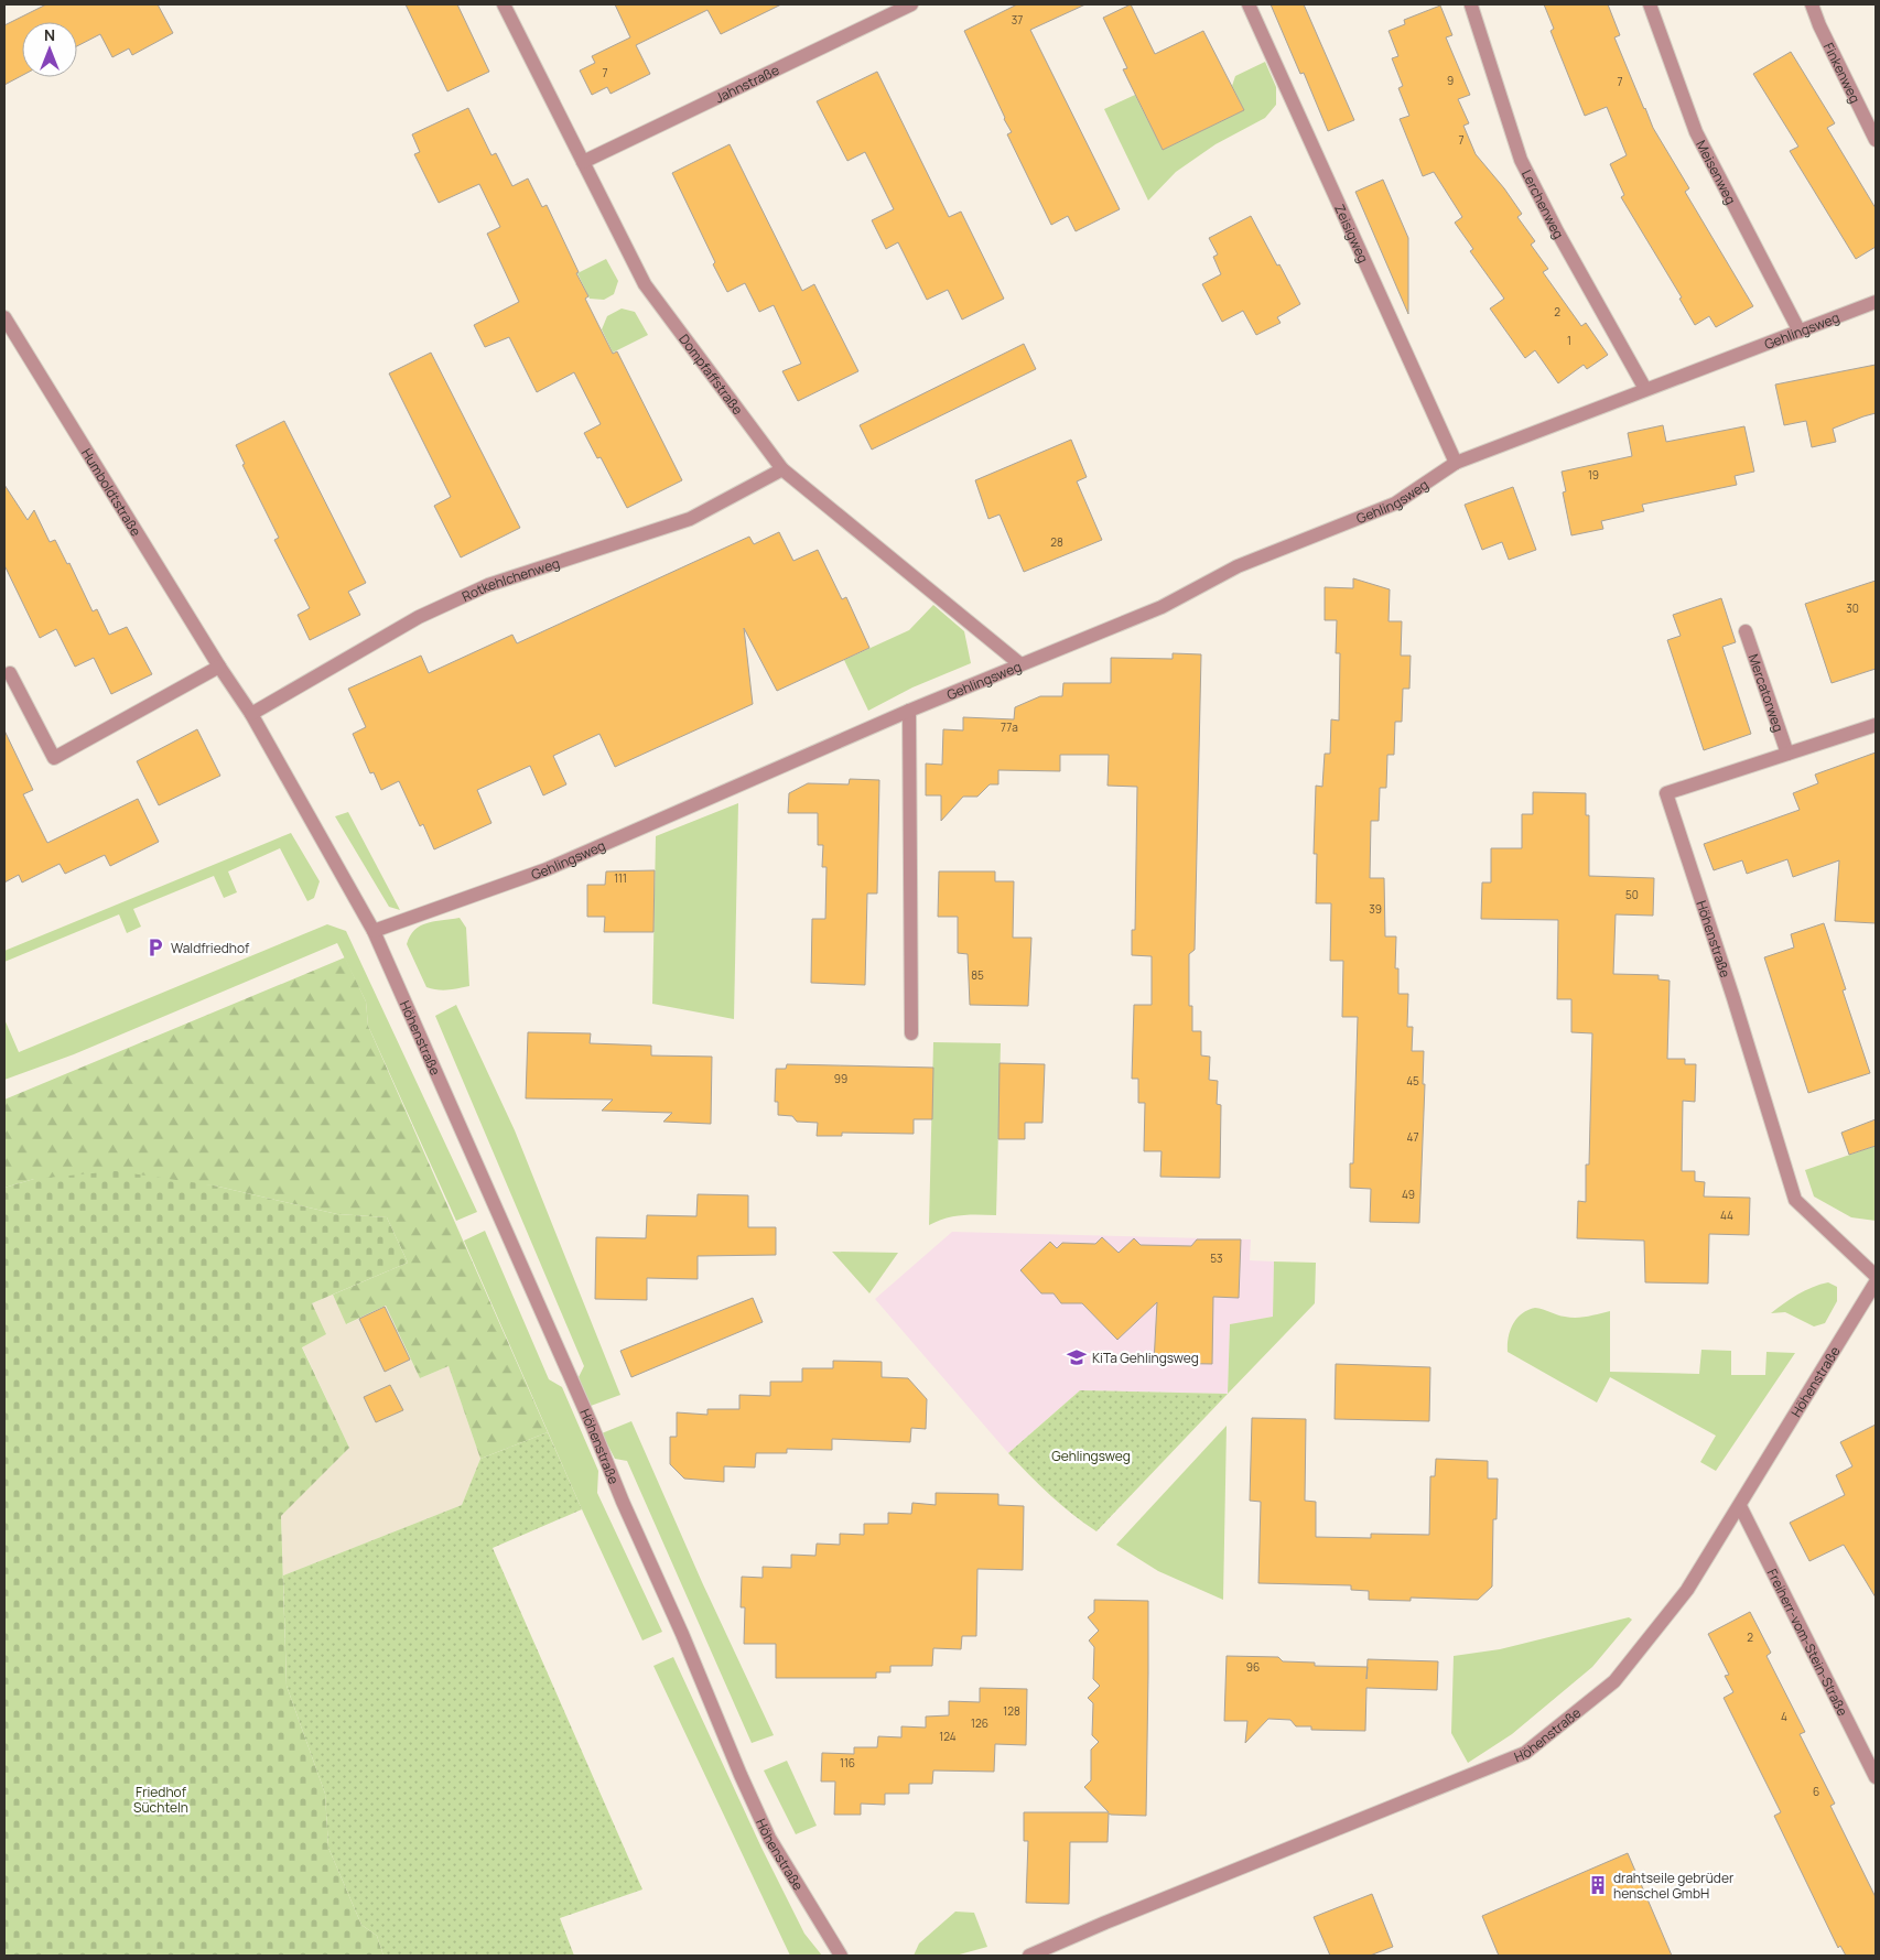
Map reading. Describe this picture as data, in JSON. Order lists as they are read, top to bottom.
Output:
{
  "streets": {
    "street": [
      "Finkenweg",
      "Jahnstraße",
      "Meisenweg",
      "Lerchenweg",
      "Zeisigweg",
      "Gehlingsweg",
      "Dompfaffstraße",
      "Humboldtstraße",
      "Rotkehlchenweg",
      "Mercatorweg",
      "Höhenstraße",
      "Freiherr-vom-Stein-Straße"
    ]
  },
  "crossings": [
    ["Jahnstraße", "Dompfaffstraße"],
    ["Meisenweg", "Gehlingsweg"],
    ["Lerchenweg", "Gehlingsweg"],
    ["Zeisigweg", "Gehlingsweg"],
    ["Gehlingsweg", "Dompfaffstraße"],
    ["Gehlingsweg", "Humboldtstraße"],
    ["Gehlingsweg", "Höhenstraße"],
    ["Dompfaffstraße", "Rotkehlchenweg"],
    ["Humboldtstraße", "Rotkehlchenweg"],
    ["Humboldtstraße", "Höhenstraße"],
    ["Mercatorweg", "Höhenstraße"],
    ["Höhenstraße", "Freiherr-vom-Stein-Straße"]
  ],
  "parks": ["Gehlingsweg", "Friedhof Süchteln"],
  "places": {
    "parking": ["Waldfriedhof"],
    "school or university": ["KiTa Gehlingsweg"],
    "building": ["drahtseile gebrüder henschel GmbH"]
  },
  "house_numbers": [
    "37",
    "7",
    "9",
    "7",
    "7",
    "2",
    "1",
    "19",
    "28",
    "30",
    "77a",
    "111",
    "50",
    "39",
    "85",
    "99",
    "45",
    "47",
    "49",
    "44",
    "53",
    "2",
    "96",
    "128",
    "4",
    "126",
    "124",
    "116",
    "6"
  ],
  "north": "top"
}
